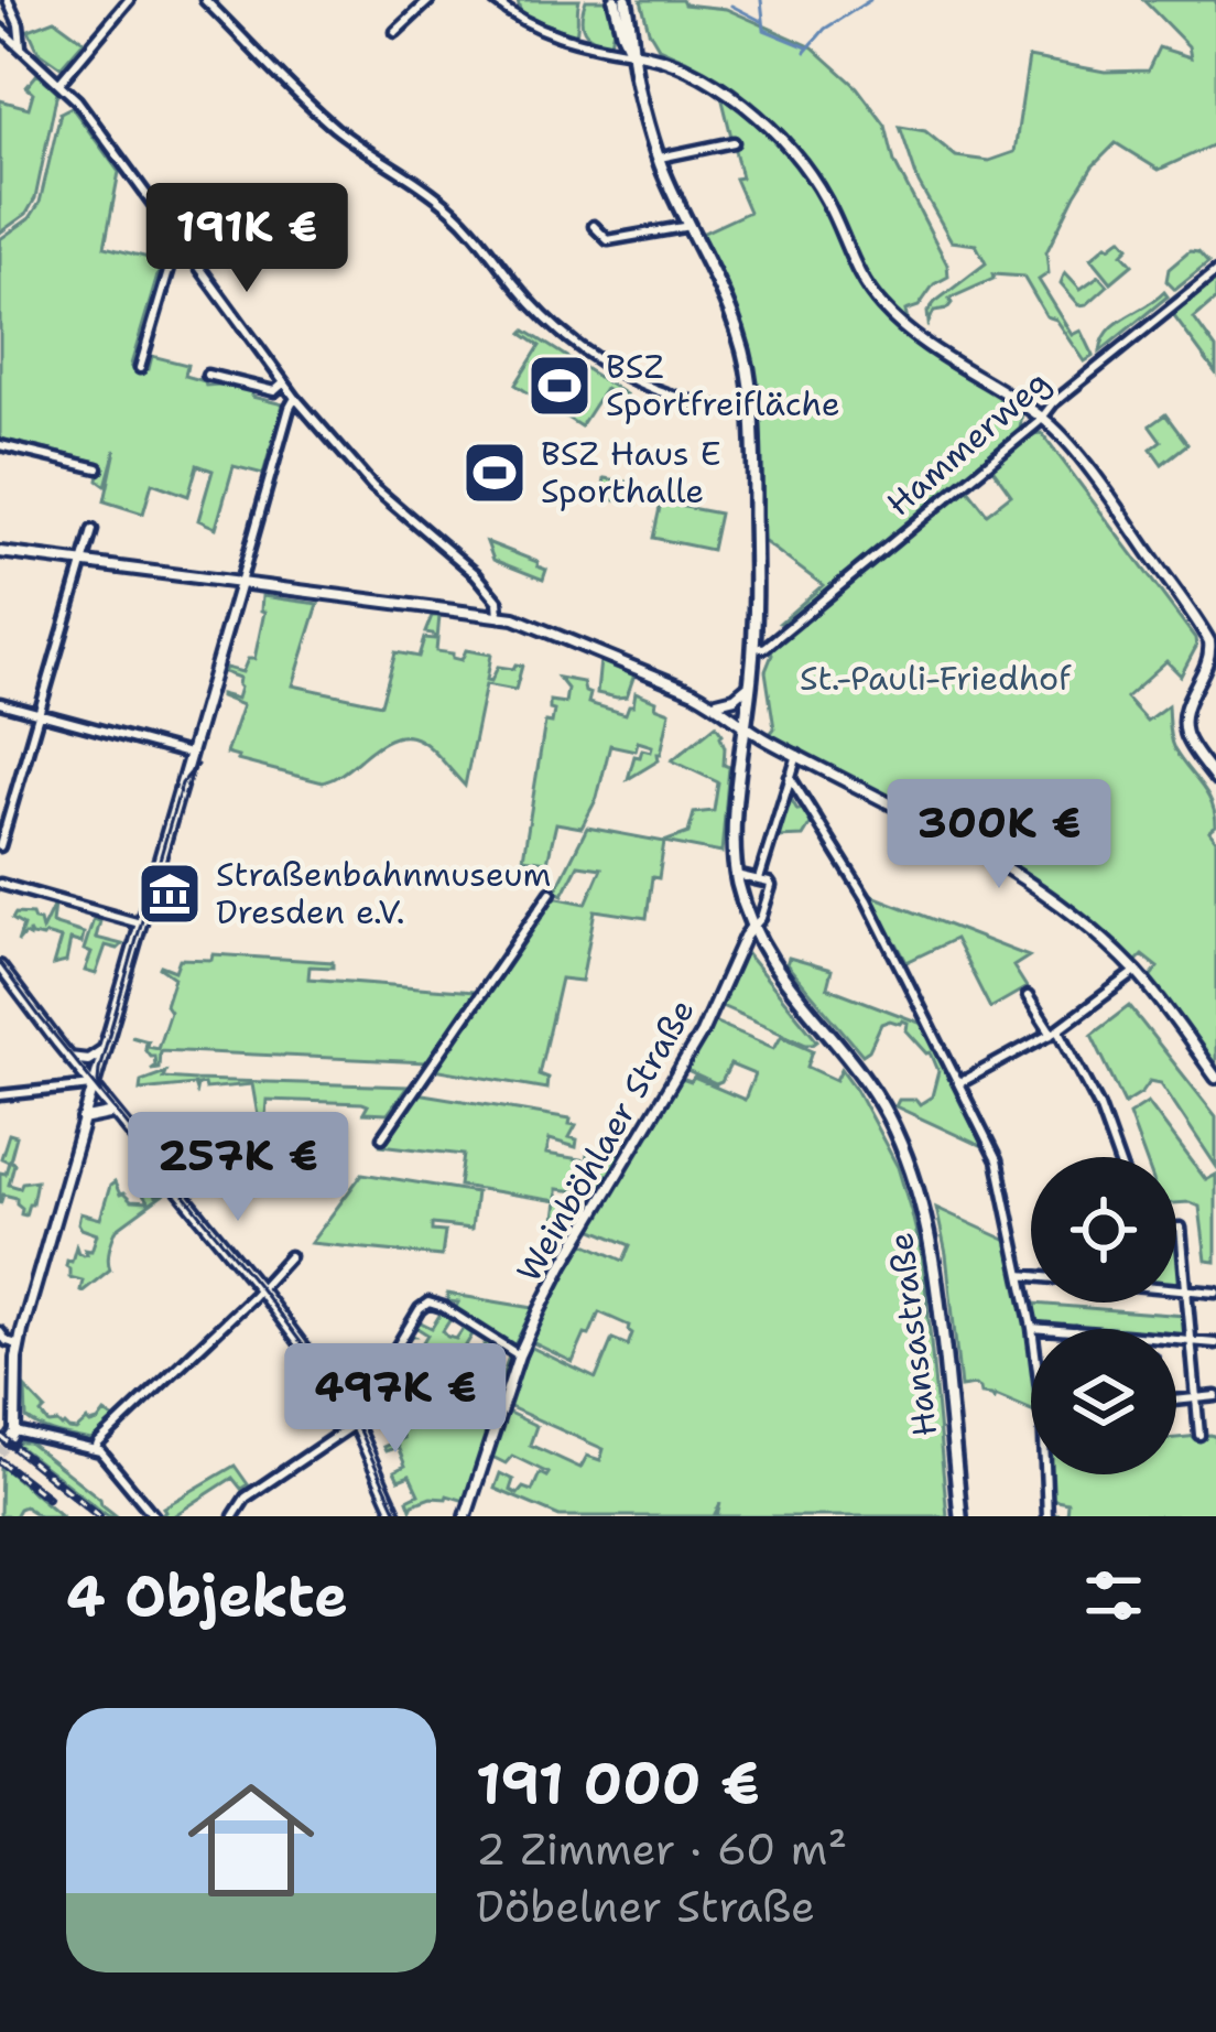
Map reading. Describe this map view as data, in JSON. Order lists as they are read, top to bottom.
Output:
{
  "streets": {
    "main road": ["Hansastraße"],
    "street": ["Hammerweg", "Weinböhlaer Straße"]
  },
  "crossings": [
    ["Hammerweg", "Hansastraße"],
    ["Weinböhlaer Straße", "Hansastraße"]
  ],
  "parks": ["St.-Pauli-Friedhof"],
  "places": {
    "sports": ["BSZ Sportfreifläche", "BSZ Haus E Sporthalle"],
    "museum": ["Straßenbahnmuseum Dresden e.V."]
  },
  "page": {
    "price": [
      "191K €",
      "300K €",
      "257K €",
      "497K €"
    ],
    "heading": "4 Objekte",
    "list": [
      {
        "name": "191 000 €",
        "note": "2 Zimmer · 60 m² · Döbelner Straße"
      }
    ]
  }
}
